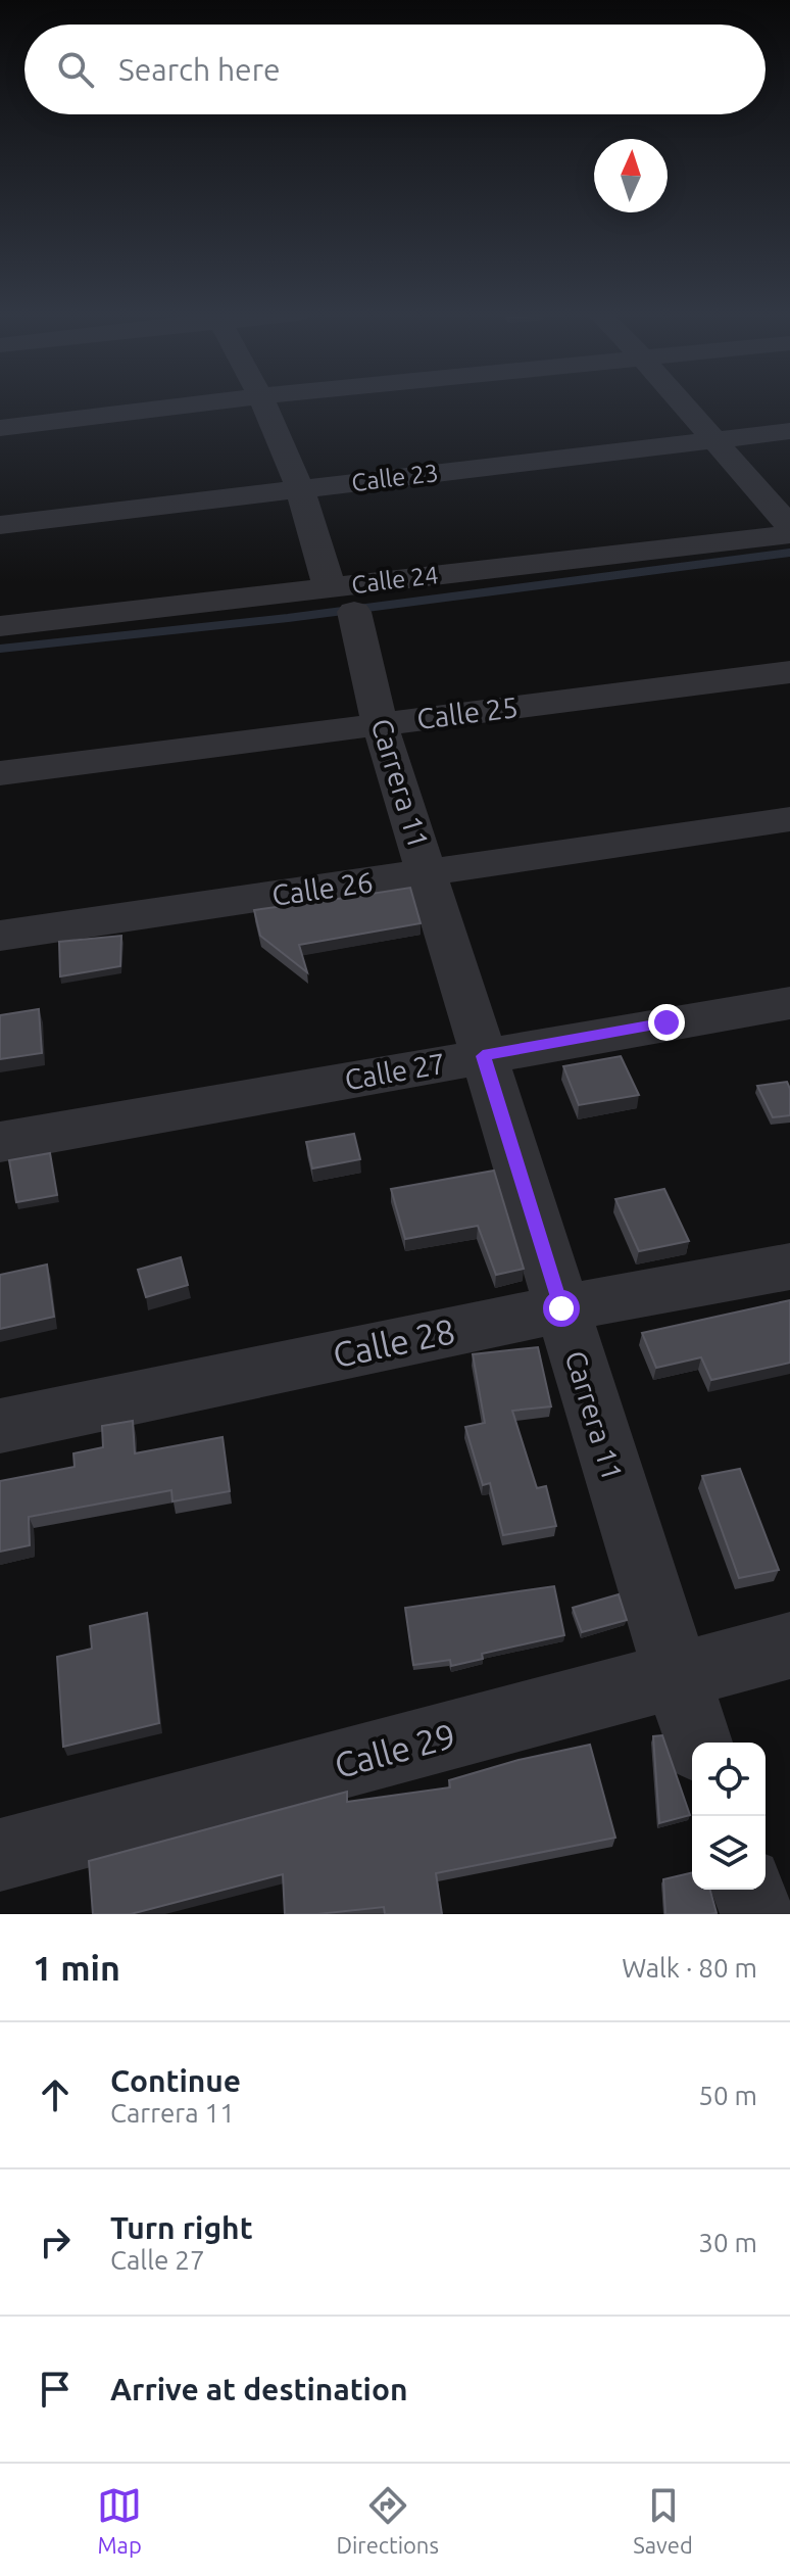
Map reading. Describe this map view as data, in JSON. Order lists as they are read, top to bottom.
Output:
{
  "streets": {
    "street": [
      "Calle 23",
      "Calle 24",
      "Calle 25",
      "Carrera 11",
      "Calle 26",
      "Calle 27",
      "Calle 28",
      "Calle 29"
    ]
  },
  "crossings": [
    ["Calle 23", "Carrera 11"],
    ["Calle 24", "Carrera 11"],
    ["Calle 25", "Carrera 11"],
    ["Carrera 11", "Calle 26"],
    ["Carrera 11", "Calle 27"],
    ["Carrera 11", "Calle 28"],
    ["Carrera 11", "Calle 29"]
  ],
  "north": "top",
  "page": {
    "search": "Search here",
    "heading": ["1 min", "Walk · 80 m"],
    "list": [
      ["Continue", "Carrera 11", "50 m"],
      ["Turn right", "Calle 27", "30 m"],
      "Arrive at destination"
    ],
    "nav": ["Map", "Directions", "Saved"]
  }
}
